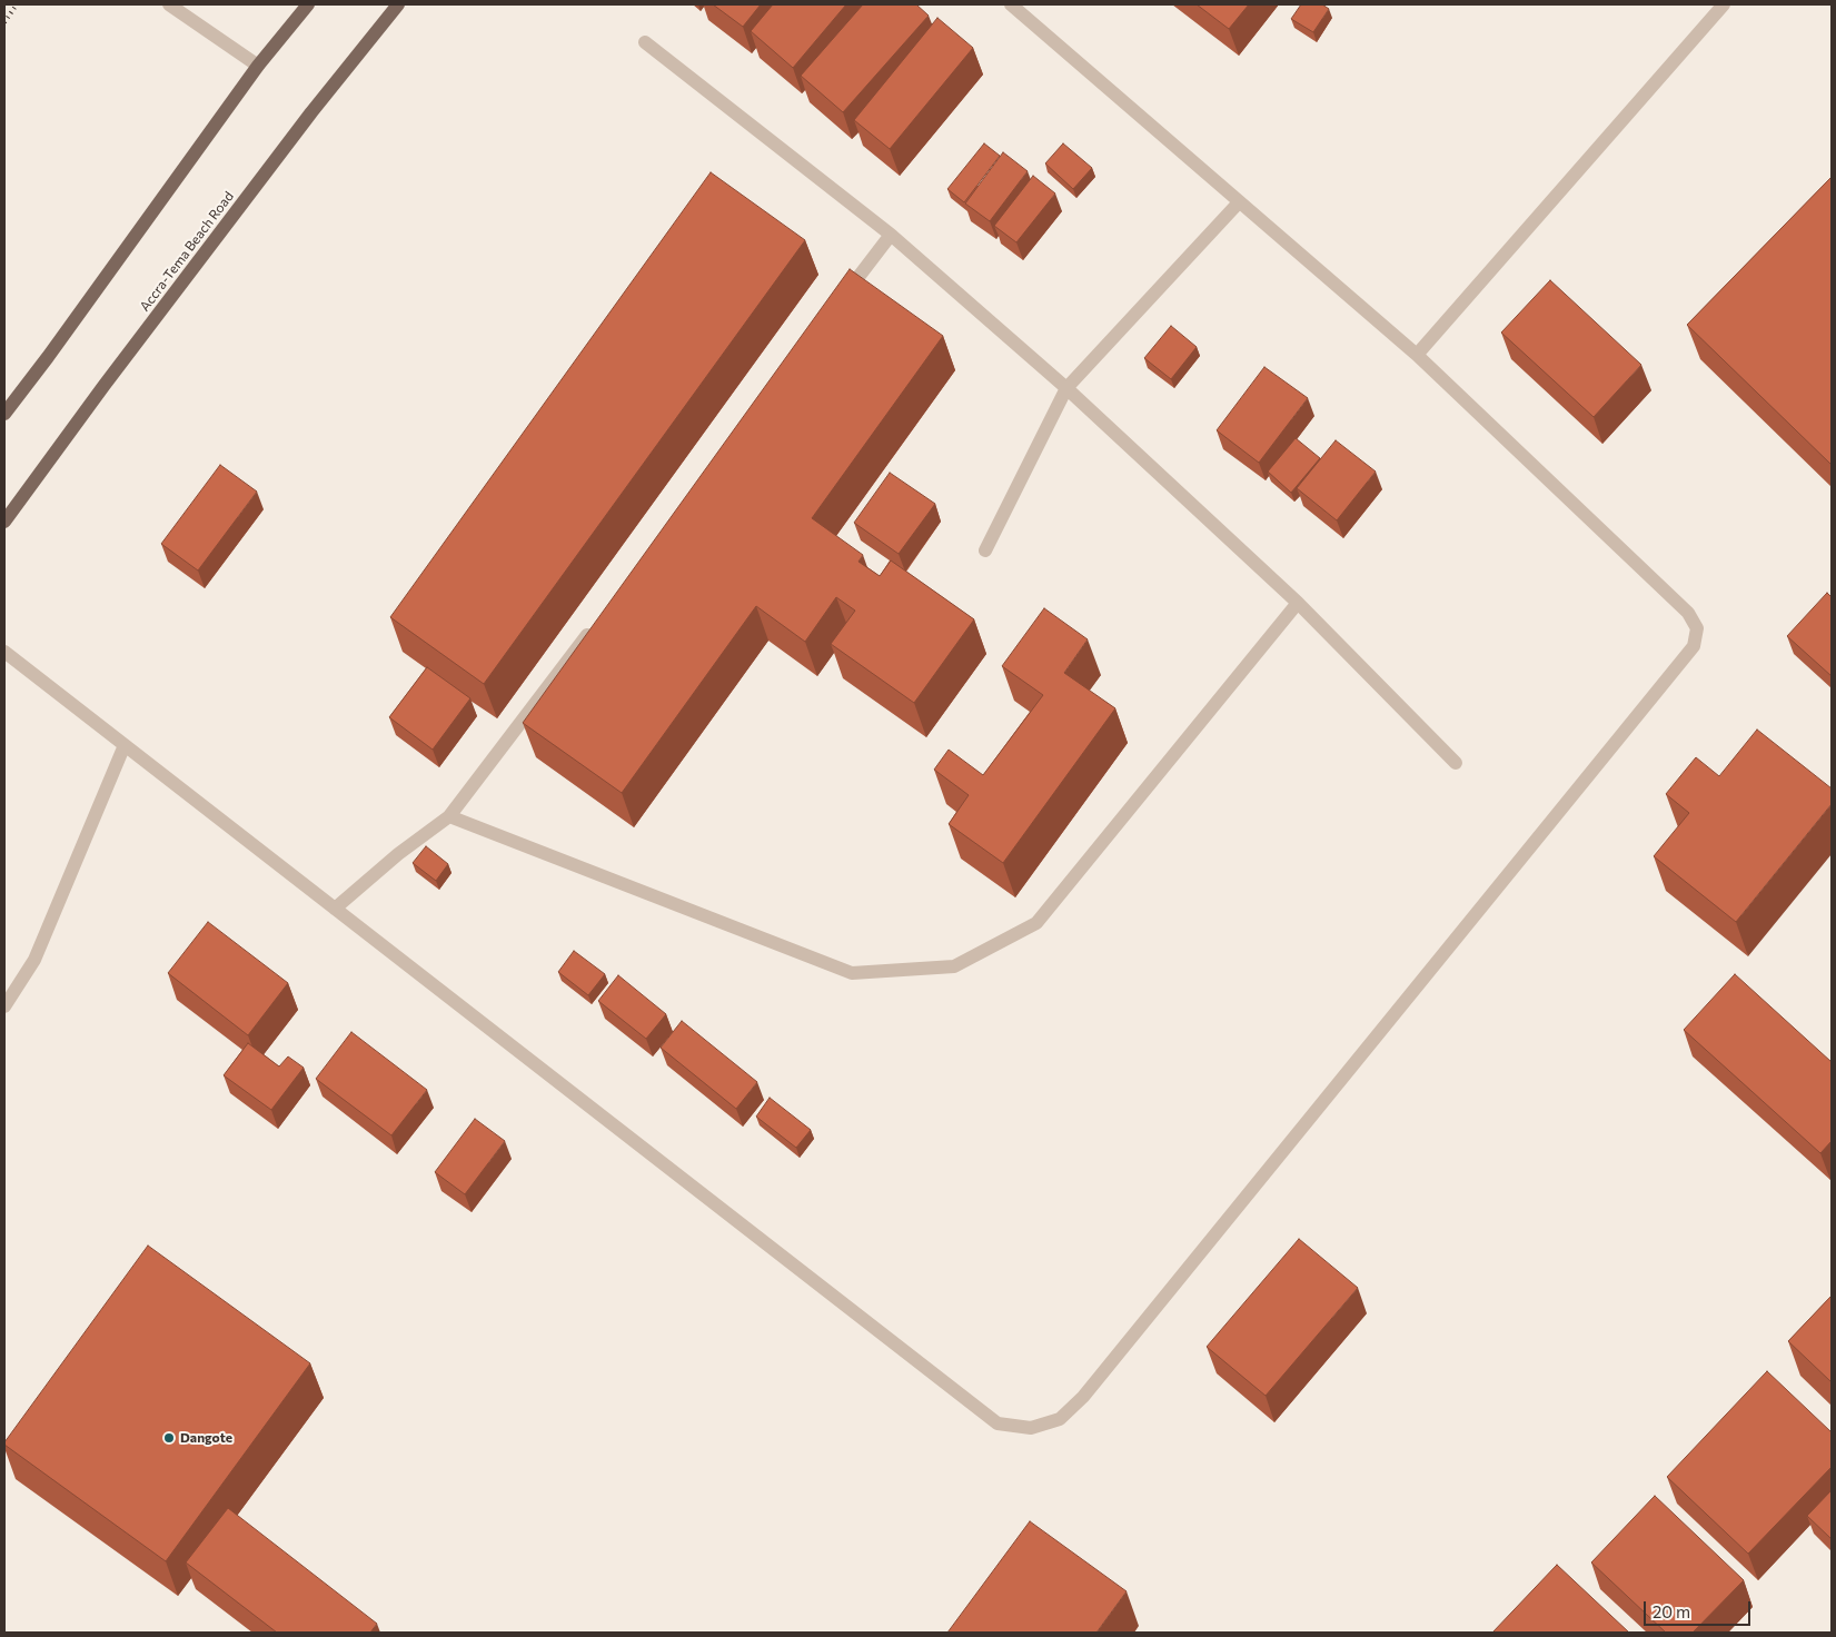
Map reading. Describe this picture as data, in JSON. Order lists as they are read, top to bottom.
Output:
{
  "streets": {
    "main road": ["Accra-Tema Beach Road"]
  },
  "places": ["Dangote"],
  "scale_bar": "20 m"
}
